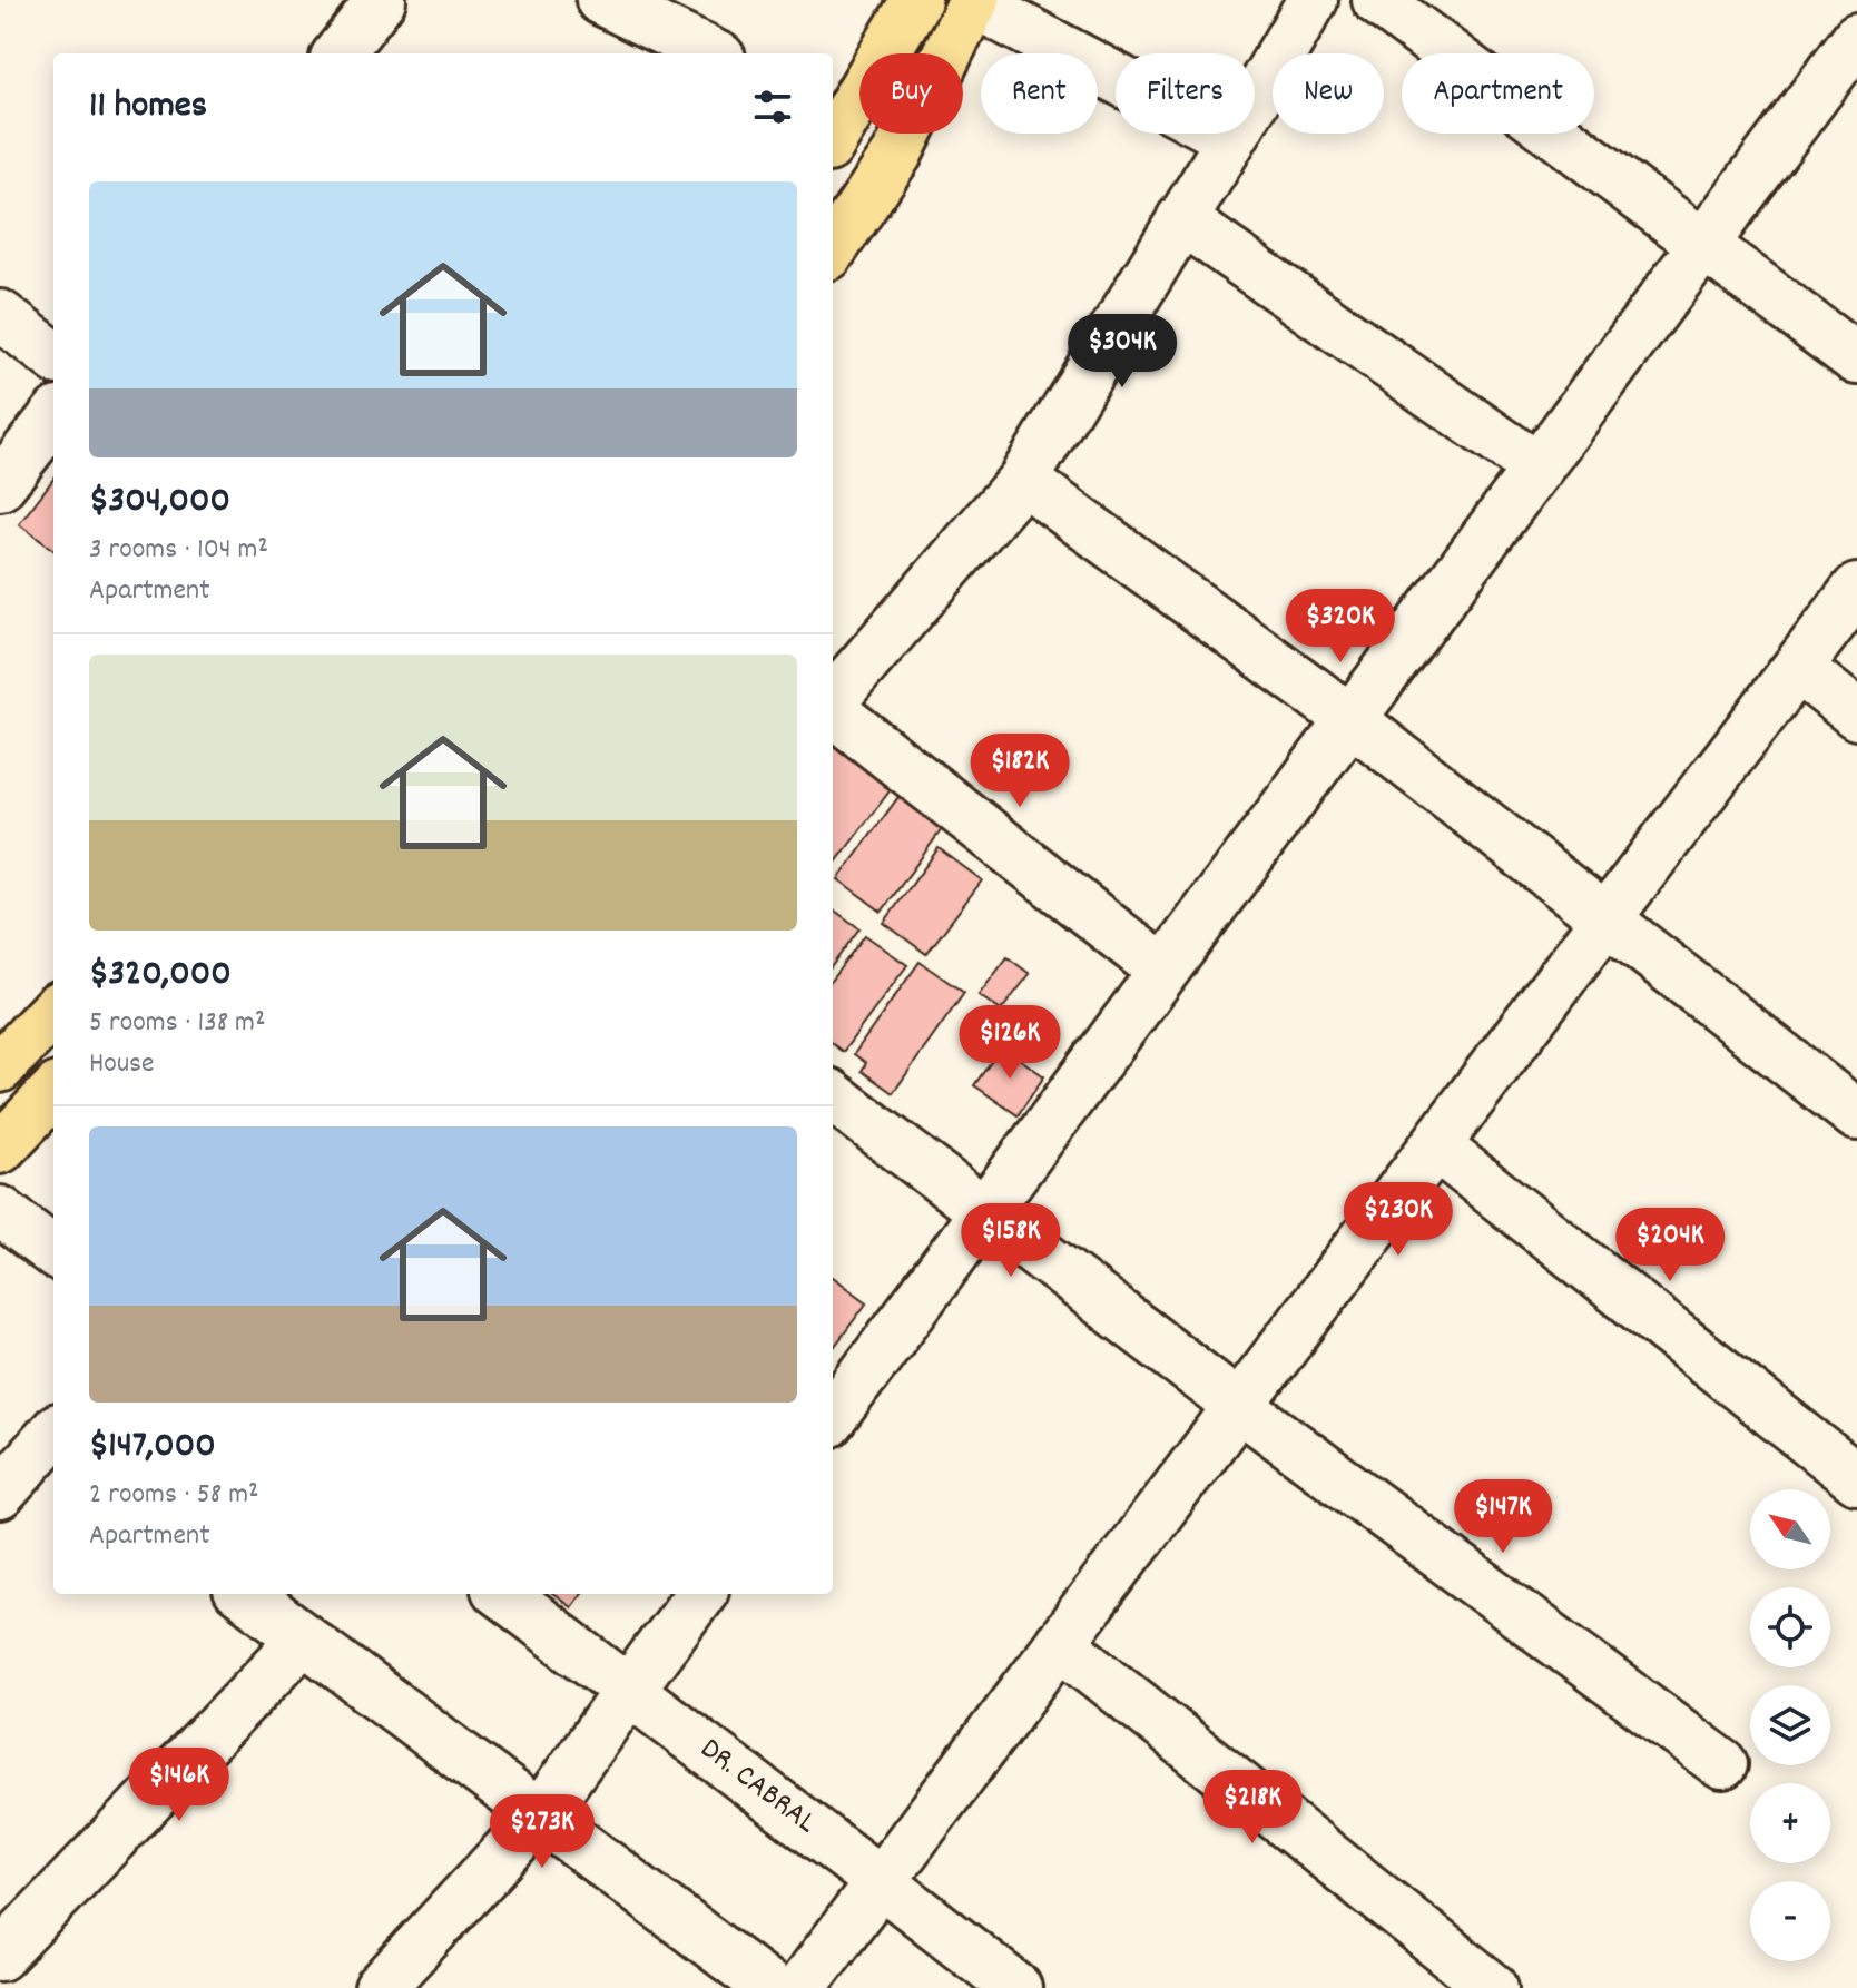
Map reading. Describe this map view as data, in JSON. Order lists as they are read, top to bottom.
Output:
{
  "streets": {
    "street": ["DR. CABRAL"]
  },
  "north": "top left",
  "page": {
    "chip": [
      "Buy",
      "Rent",
      "Filters",
      "New",
      "Apartment"
    ],
    "heading": "11 homes",
    "list": [
      {
        "name": "$304,000",
        "note": "3 rooms · 104 m² · Apartment"
      },
      {
        "name": "$320,000",
        "note": "5 rooms · 138 m² · House"
      },
      {
        "name": "$147,000",
        "note": "2 rooms · 58 m² · Apartment"
      }
    ],
    "price": [
      "$304K",
      "$320K",
      "$182K",
      "$126K",
      "$230K",
      "$158K",
      "$204K",
      "$147K",
      "$146K",
      "$218K",
      "$273K"
    ],
    "map_buttons": ["+", "−"]
  }
}
